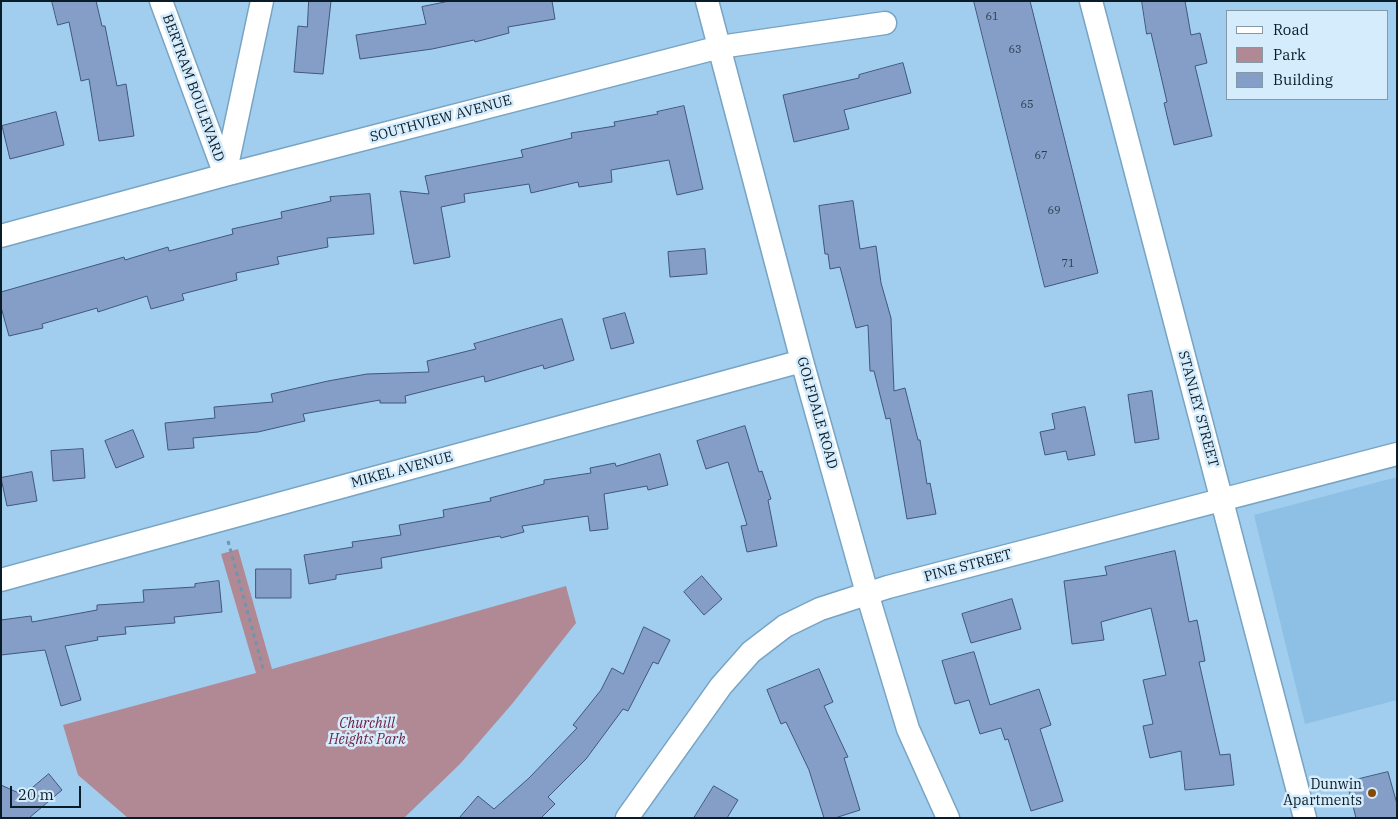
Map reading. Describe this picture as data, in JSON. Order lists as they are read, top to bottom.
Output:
{
  "streets": {
    "street": [
      "BERTRAM BOULEVARD",
      "SOUTHVIEW AVENUE",
      "STANLEY STREET",
      "GOLFDALE ROAD",
      "MIKEL AVENUE",
      "PINE STREET"
    ]
  },
  "crossings": [
    ["BERTRAM BOULEVARD", "SOUTHVIEW AVENUE"],
    ["SOUTHVIEW AVENUE", "GOLFDALE ROAD"],
    ["STANLEY STREET", "PINE STREET"],
    ["GOLFDALE ROAD", "MIKEL AVENUE"],
    ["GOLFDALE ROAD", "PINE STREET"]
  ],
  "parks": ["Churchill Heights Park"],
  "places": ["Dunwin Apartments"],
  "house_numbers": [
    "61",
    "63",
    "65",
    "67",
    "69",
    "71"
  ],
  "legend": ["Road", "Park", "Building"],
  "scale_bar": "20 m"
}
